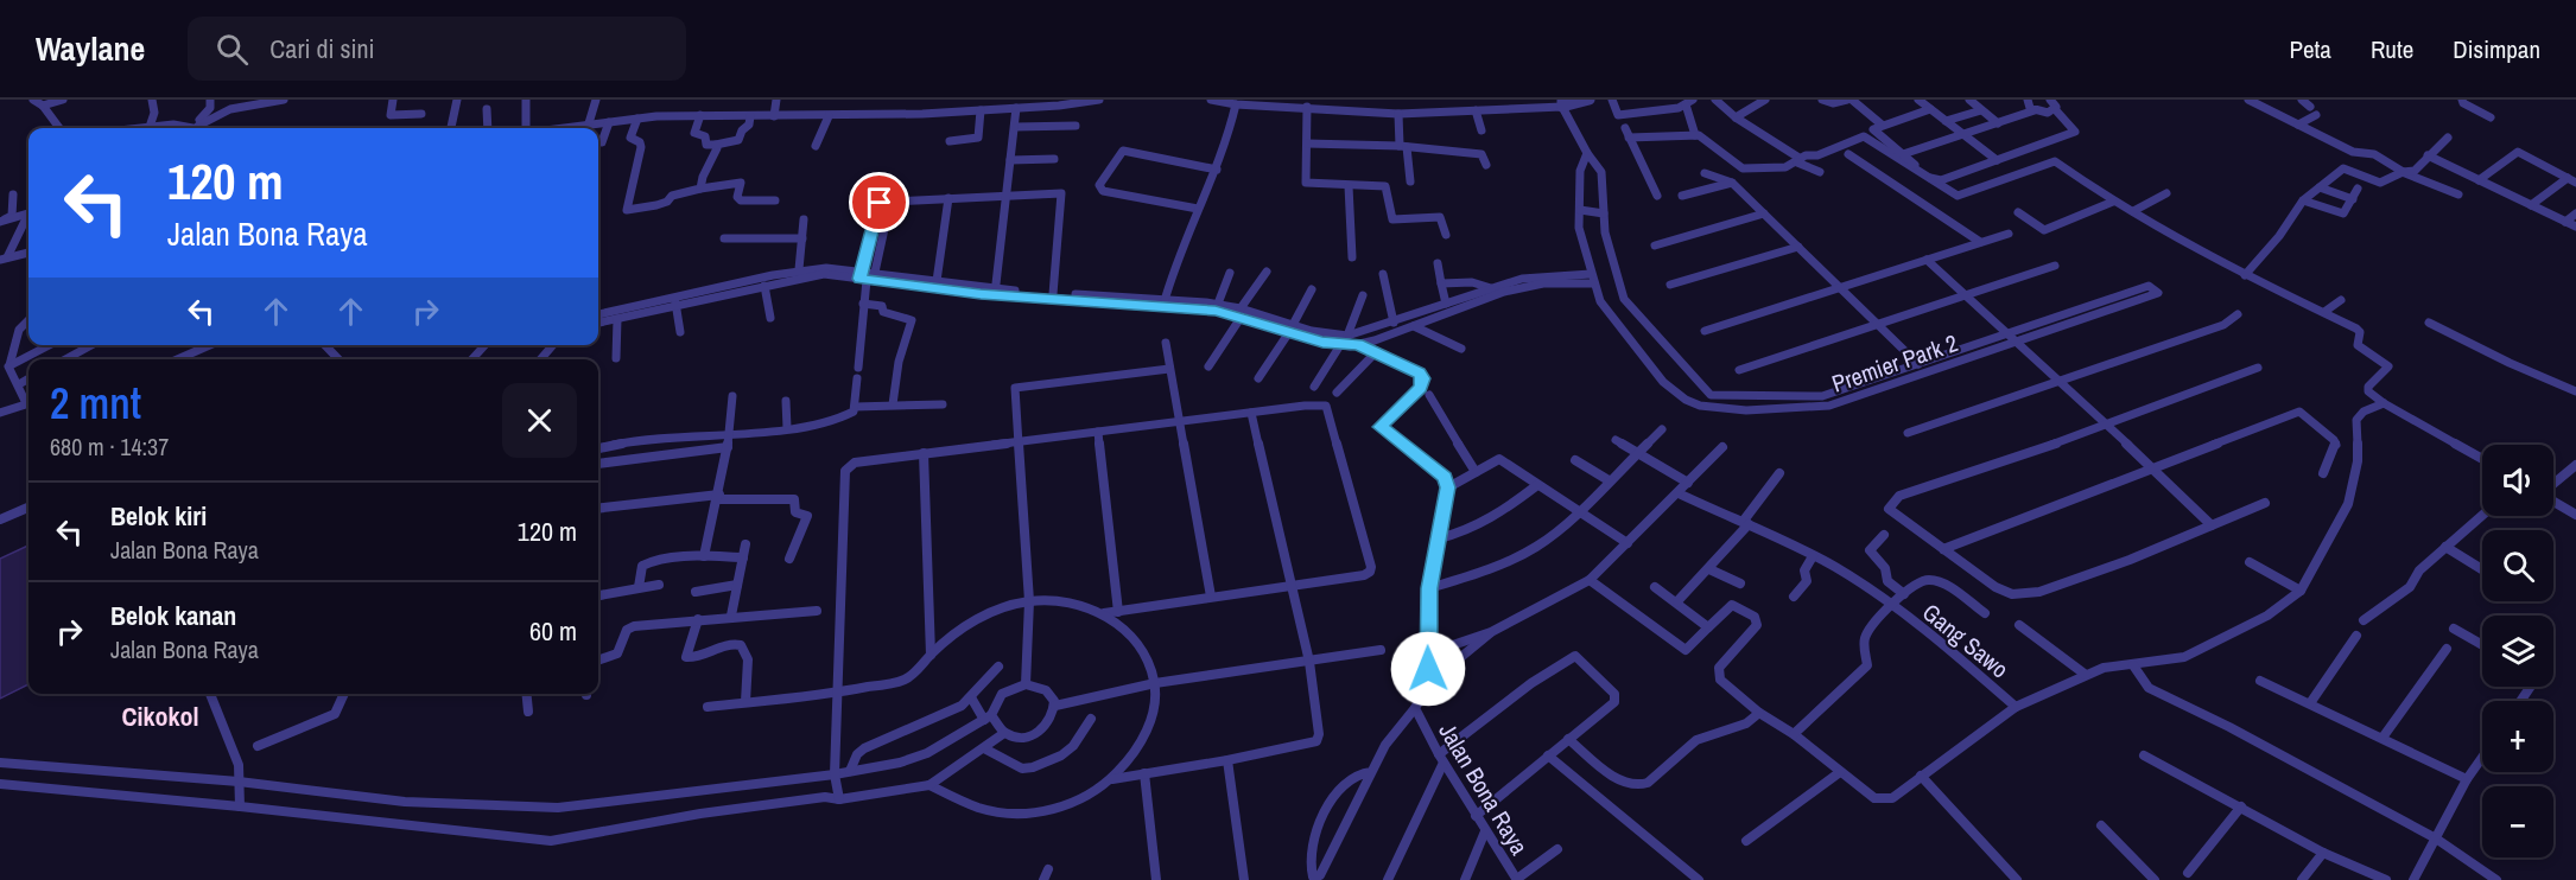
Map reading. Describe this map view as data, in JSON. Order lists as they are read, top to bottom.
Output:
{
  "streets": {
    "street": ["Premier Park 2", "Gang Sawo", "Jalan Bona Raya"]
  },
  "districts": ["Cikokol"],
  "page": {
    "header": "Waylane",
    "search": "Cari di sini",
    "nav": ["Peta", "Rute", "Disimpan"],
    "turn": ["120 m", "Jalan Bona Raya"],
    "heading": ["2 mnt", "680 m · 14:37"],
    "map_buttons": ["+", "−"],
    "list": [
      {
        "name": "Belok kiri",
        "note": "Jalan Bona Raya",
        "value": "120 m"
      },
      {
        "name": "Belok kanan",
        "note": "Jalan Bona Raya",
        "value": "60 m"
      }
    ]
  }
}
